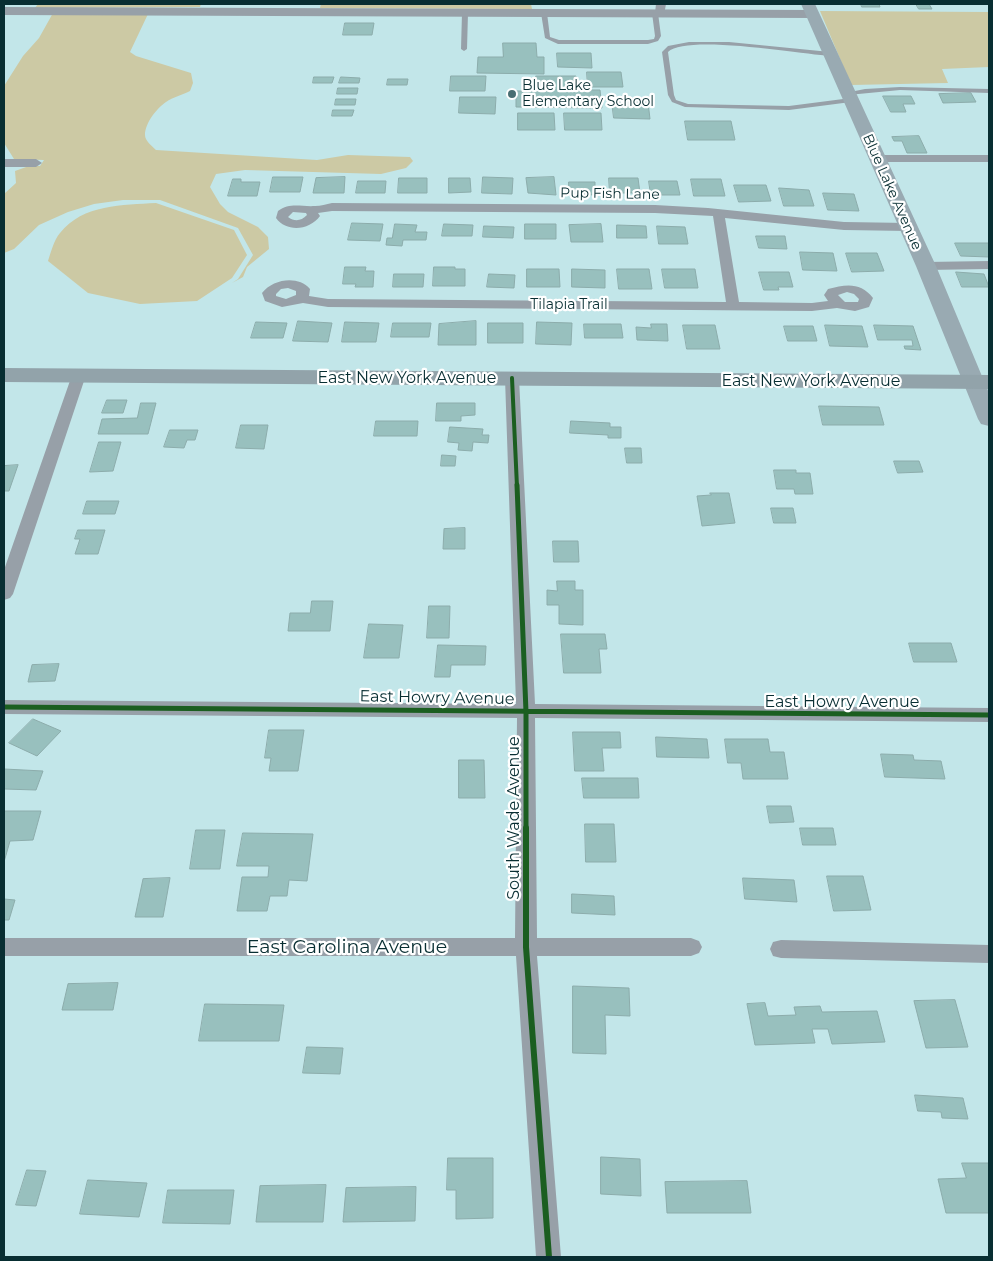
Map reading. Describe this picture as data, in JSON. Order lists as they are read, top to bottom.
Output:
{
  "streets": {
    "main road": ["Blue Lake Avenue", "East New York Avenue"],
    "street": [
      "Pup Fish Lane",
      "Tilapia Trail",
      "East Howry Avenue",
      "South Wade Avenue",
      "East Carolina Avenue"
    ]
  },
  "crossings": [
    ["Blue Lake Avenue", "Pup Fish Lane"],
    ["Blue Lake Avenue", "East New York Avenue"],
    ["East New York Avenue", "South Wade Avenue"],
    ["East Howry Avenue", "South Wade Avenue"],
    ["South Wade Avenue", "East Carolina Avenue"]
  ],
  "places": ["Blue Lake Elementary School"]
}
